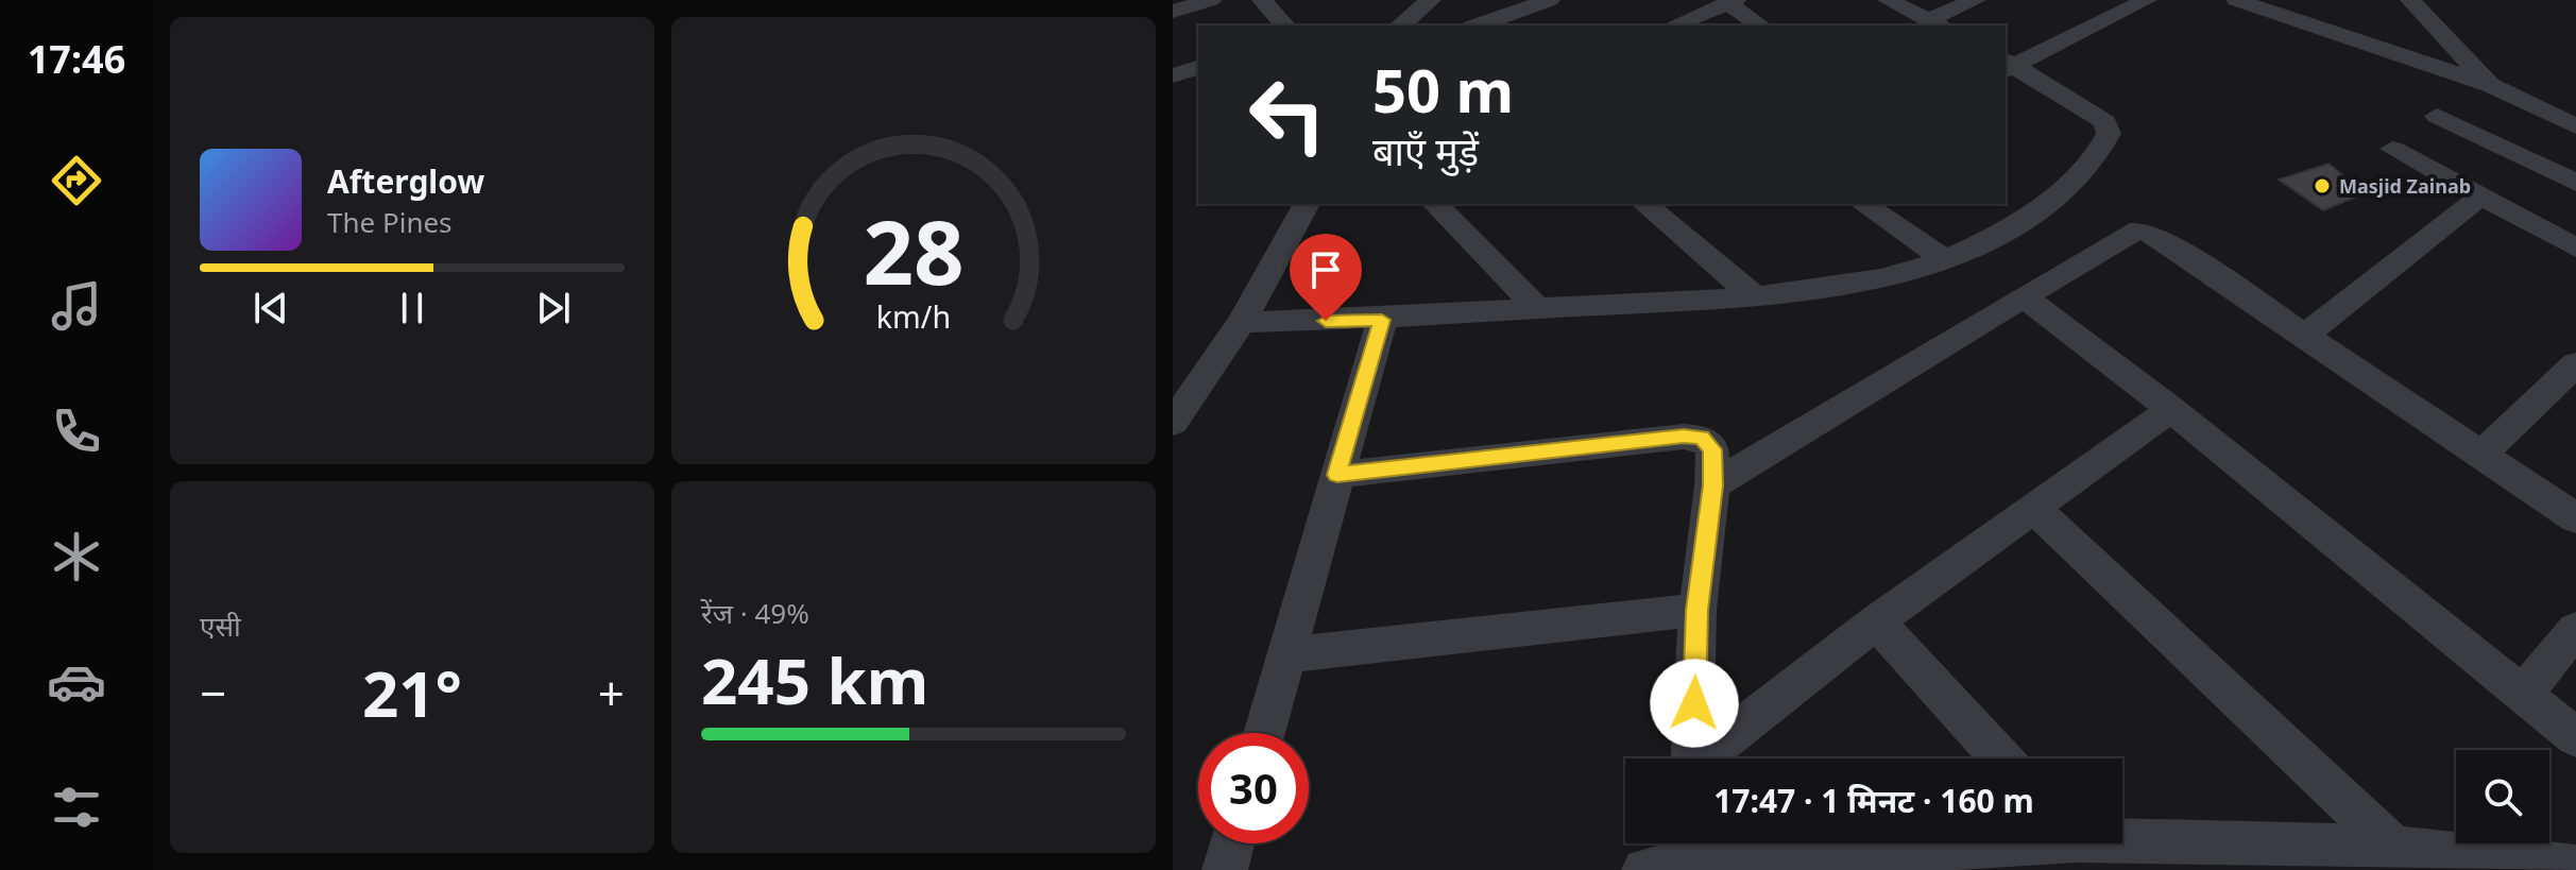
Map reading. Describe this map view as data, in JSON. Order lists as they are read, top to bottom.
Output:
{
  "places": ["Masjid Zainab"],
  "page": {
    "tabs": "17:46",
    "turn": ["50 m", "बाएँ मुड़ें"],
    "song": ["Afterglow", "The Pines"],
    "tile": [
      "एसी",
      ["रेंज · 49%", "245 km"]
    ],
    "heat": ["−", "21°", "+"],
    "limit": "30",
    "trip": "17:47 · 1 मिनट · 160 m",
    "gauge": ["28", "km/h"]
  }
}
